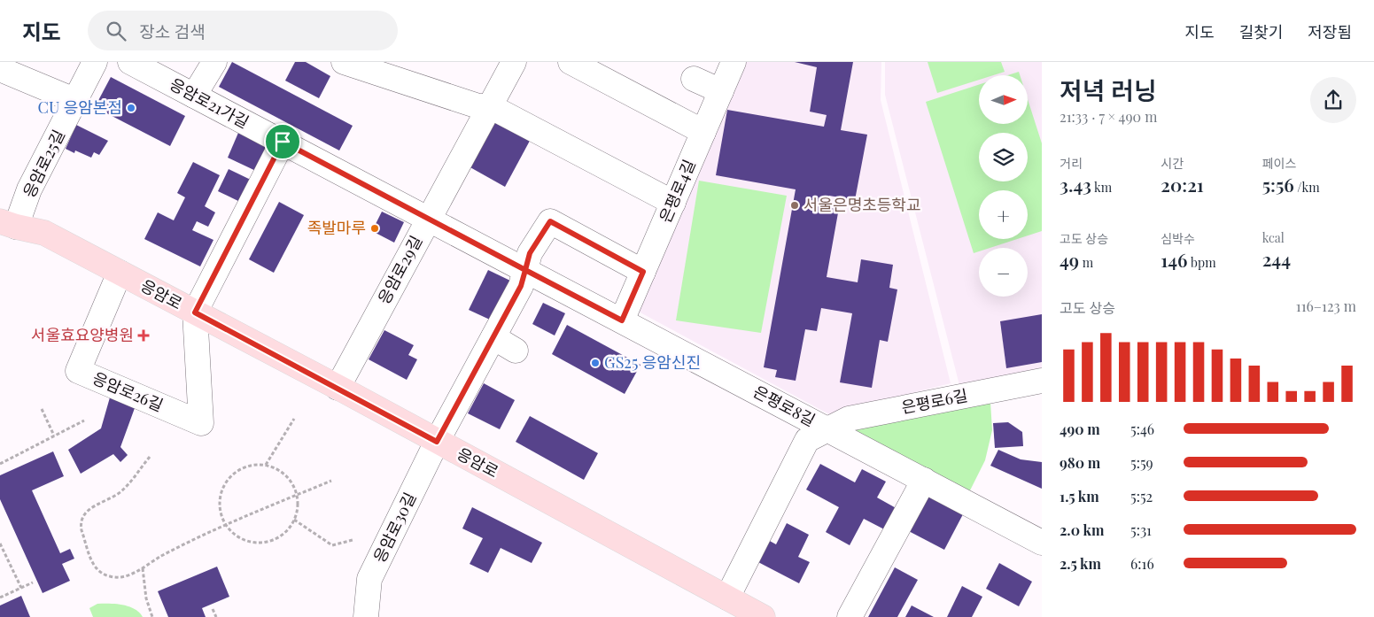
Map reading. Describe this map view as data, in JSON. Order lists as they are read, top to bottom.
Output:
{
  "streets": {
    "main road": ["응암로"],
    "street": [
      "응암로21가길",
      "응암로25길",
      "은평로4길",
      "응암로29길",
      "응암로26길",
      "은평로6길",
      "은평로8길",
      "응암로30길"
    ]
  },
  "crossings": [
    ["응암로21가길", "응암로29길"],
    ["응암로21가길", "은평로8길"],
    ["응암로25길", "응암로"],
    ["은평로4길", "은평로8길"],
    ["응암로29길", "응암로"],
    ["응암로29길", "은평로8길"],
    ["응암로", "응암로26길"],
    ["응암로", "은평로6길"],
    ["응암로", "응암로30길"],
    ["은평로6길", "은평로8길"],
    ["은평로8길", "응암로30길"]
  ],
  "places": {
    "other": [
      "CU 응암본점",
      "서울은명초등학교",
      "족발마루",
      "GS25 응암신진"
    ],
    "health": ["서울효요양병원"]
  },
  "north": "right",
  "page": {
    "header": "지도",
    "search": "장소 검색",
    "nav": ["지도", "길찾기", "저장됨"],
    "heading": ["저녁 러닝", "21:33 · 7 × 490 m"],
    "map_buttons": ["+", "−"],
    "stats": [
      ["거리", "3.43 km"],
      ["시간", "20:21"],
      ["페이스", "5:56 /km"],
      ["고도 상승", "49 m"],
      ["심박수", "146 bpm"],
      ["kcal", "244"]
    ],
    "chart": ["고도 상승", "116–123 m"],
    "list": [
      {
        "name": "490 m",
        "note": "5:46"
      },
      {
        "name": "980 m",
        "note": "5:59"
      },
      {
        "name": "1.5 km",
        "note": "5:52"
      },
      {
        "name": "2.0 km",
        "note": "5:31"
      },
      {
        "name": "2.5 km",
        "note": "6:16"
      }
    ]
  }
}
